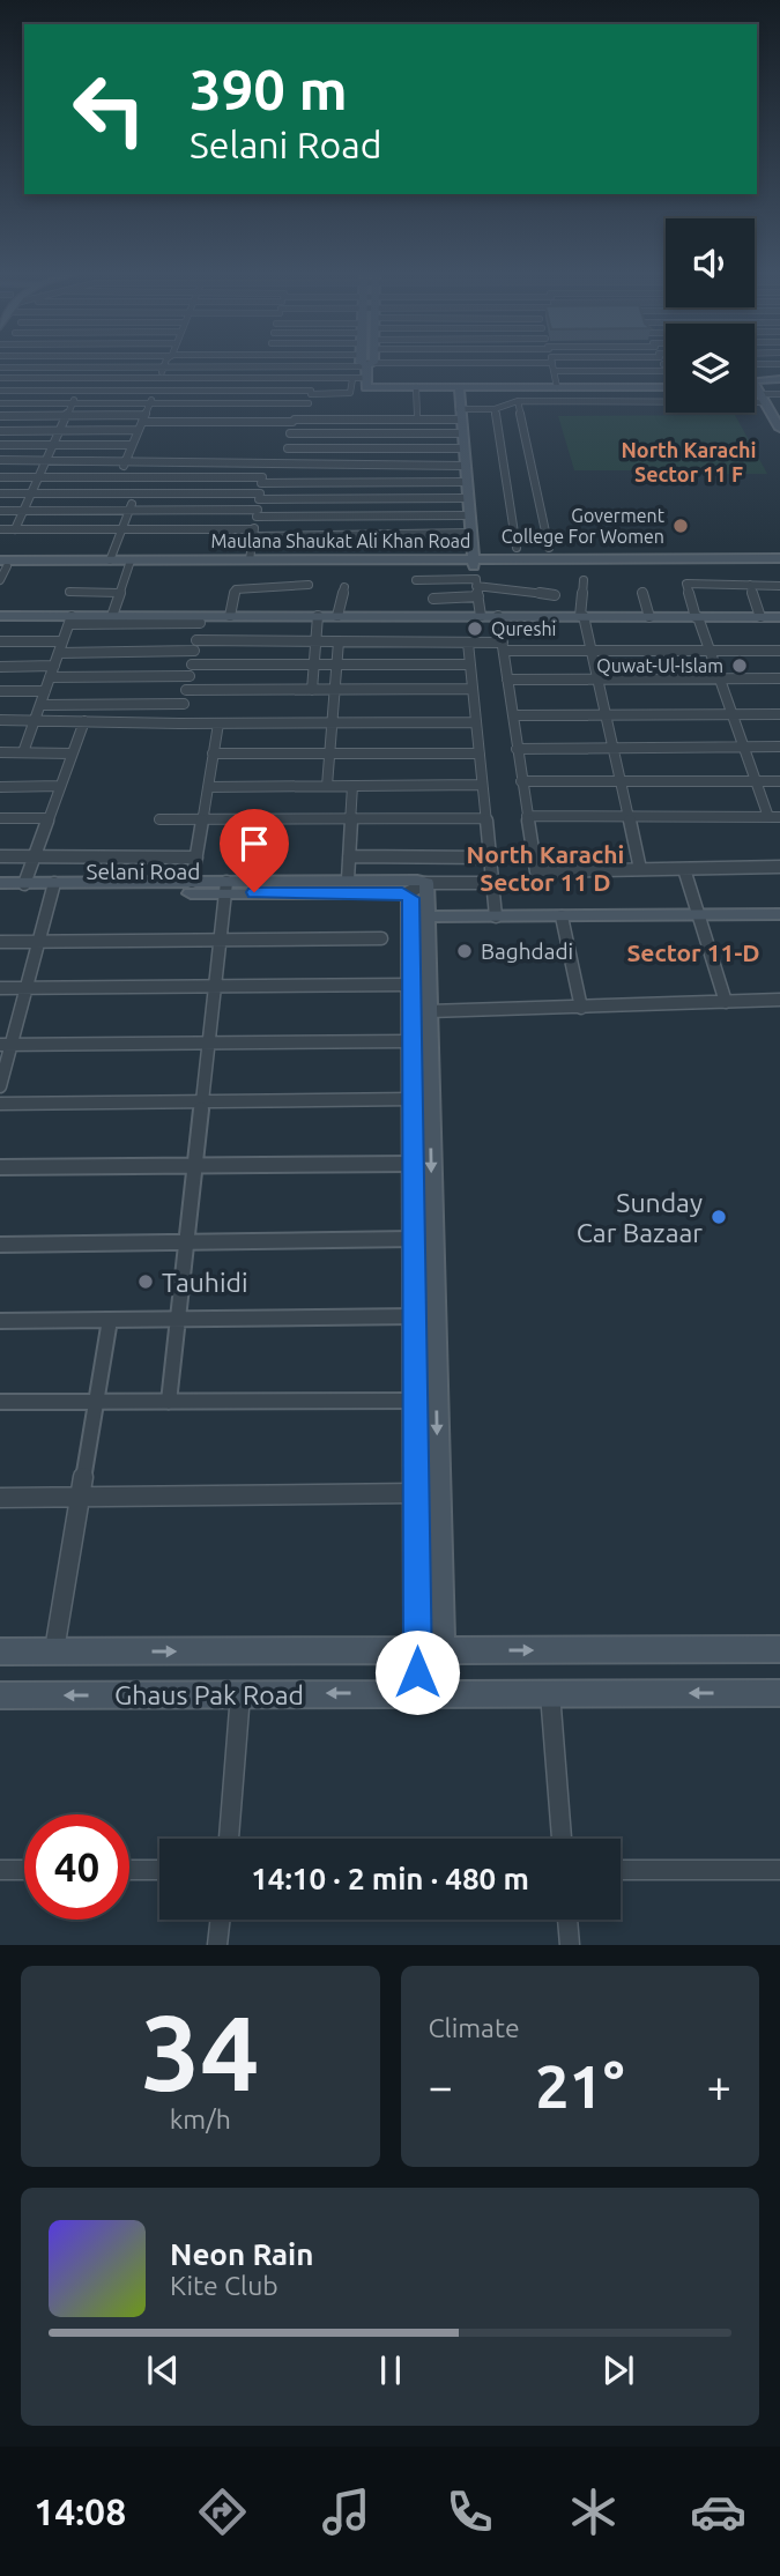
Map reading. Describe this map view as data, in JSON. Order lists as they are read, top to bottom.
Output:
{
  "streets": {
    "street": ["Maulana Shaukat Ali Khan Road", "Selani Road", "Ghaus Pak Road"]
  },
  "districts": ["North Karachi Sector 11 F", "North Karachi Sector 11 D", "Sector 11-D"],
  "places": [
    "Goverment College For Women",
    "Qureshi",
    "Quwat-Ul-Islam",
    "Baghdadi",
    "Sunday Car Bazaar",
    "Tauhidi"
  ],
  "page": {
    "turn": ["390 m", "Selani Road"],
    "limit": "40",
    "trip": "14:10 · 2 min · 480 m",
    "tile": [
      ["34", "km/h"],
      "Climate"
    ],
    "heat": ["−", "21°", "+"],
    "song": ["Neon Rain", "Kite Club"],
    "tabs": "14:08"
  }
}
